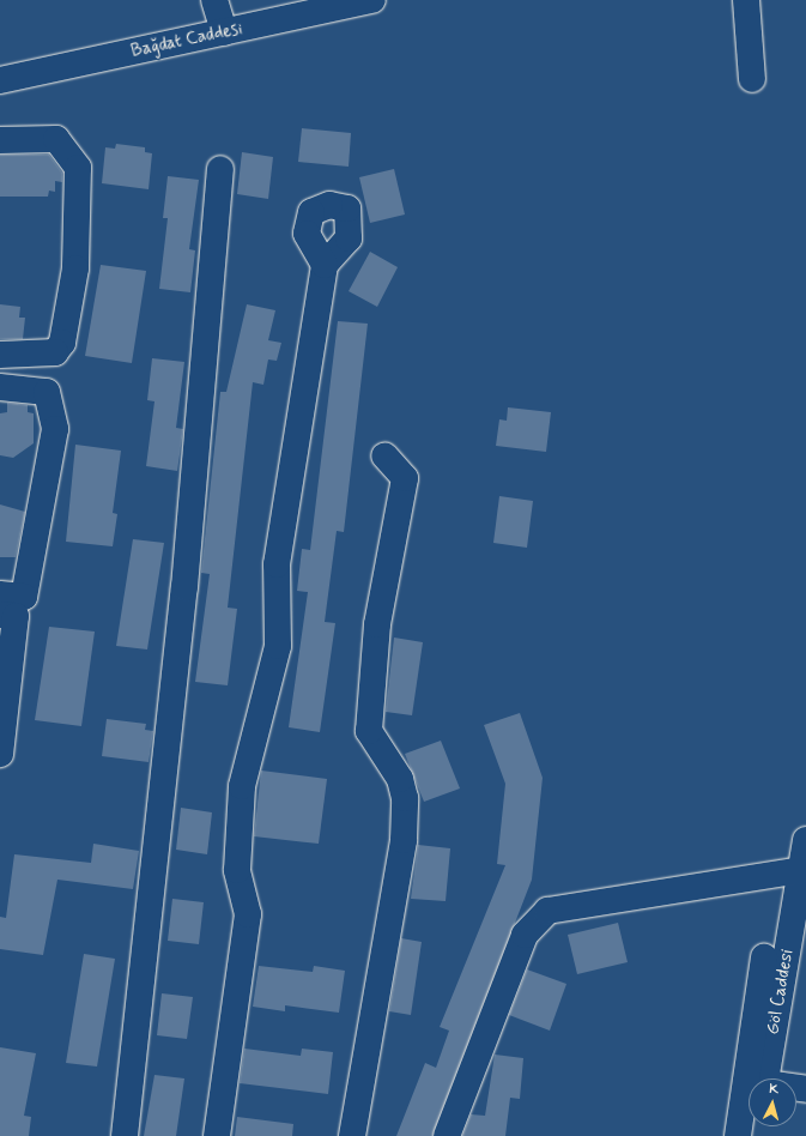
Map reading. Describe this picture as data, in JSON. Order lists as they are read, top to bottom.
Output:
{
  "streets": {
    "street": ["Bağdat Caddesi", "Göl Caddesi"]
  },
  "north": "top"
}
